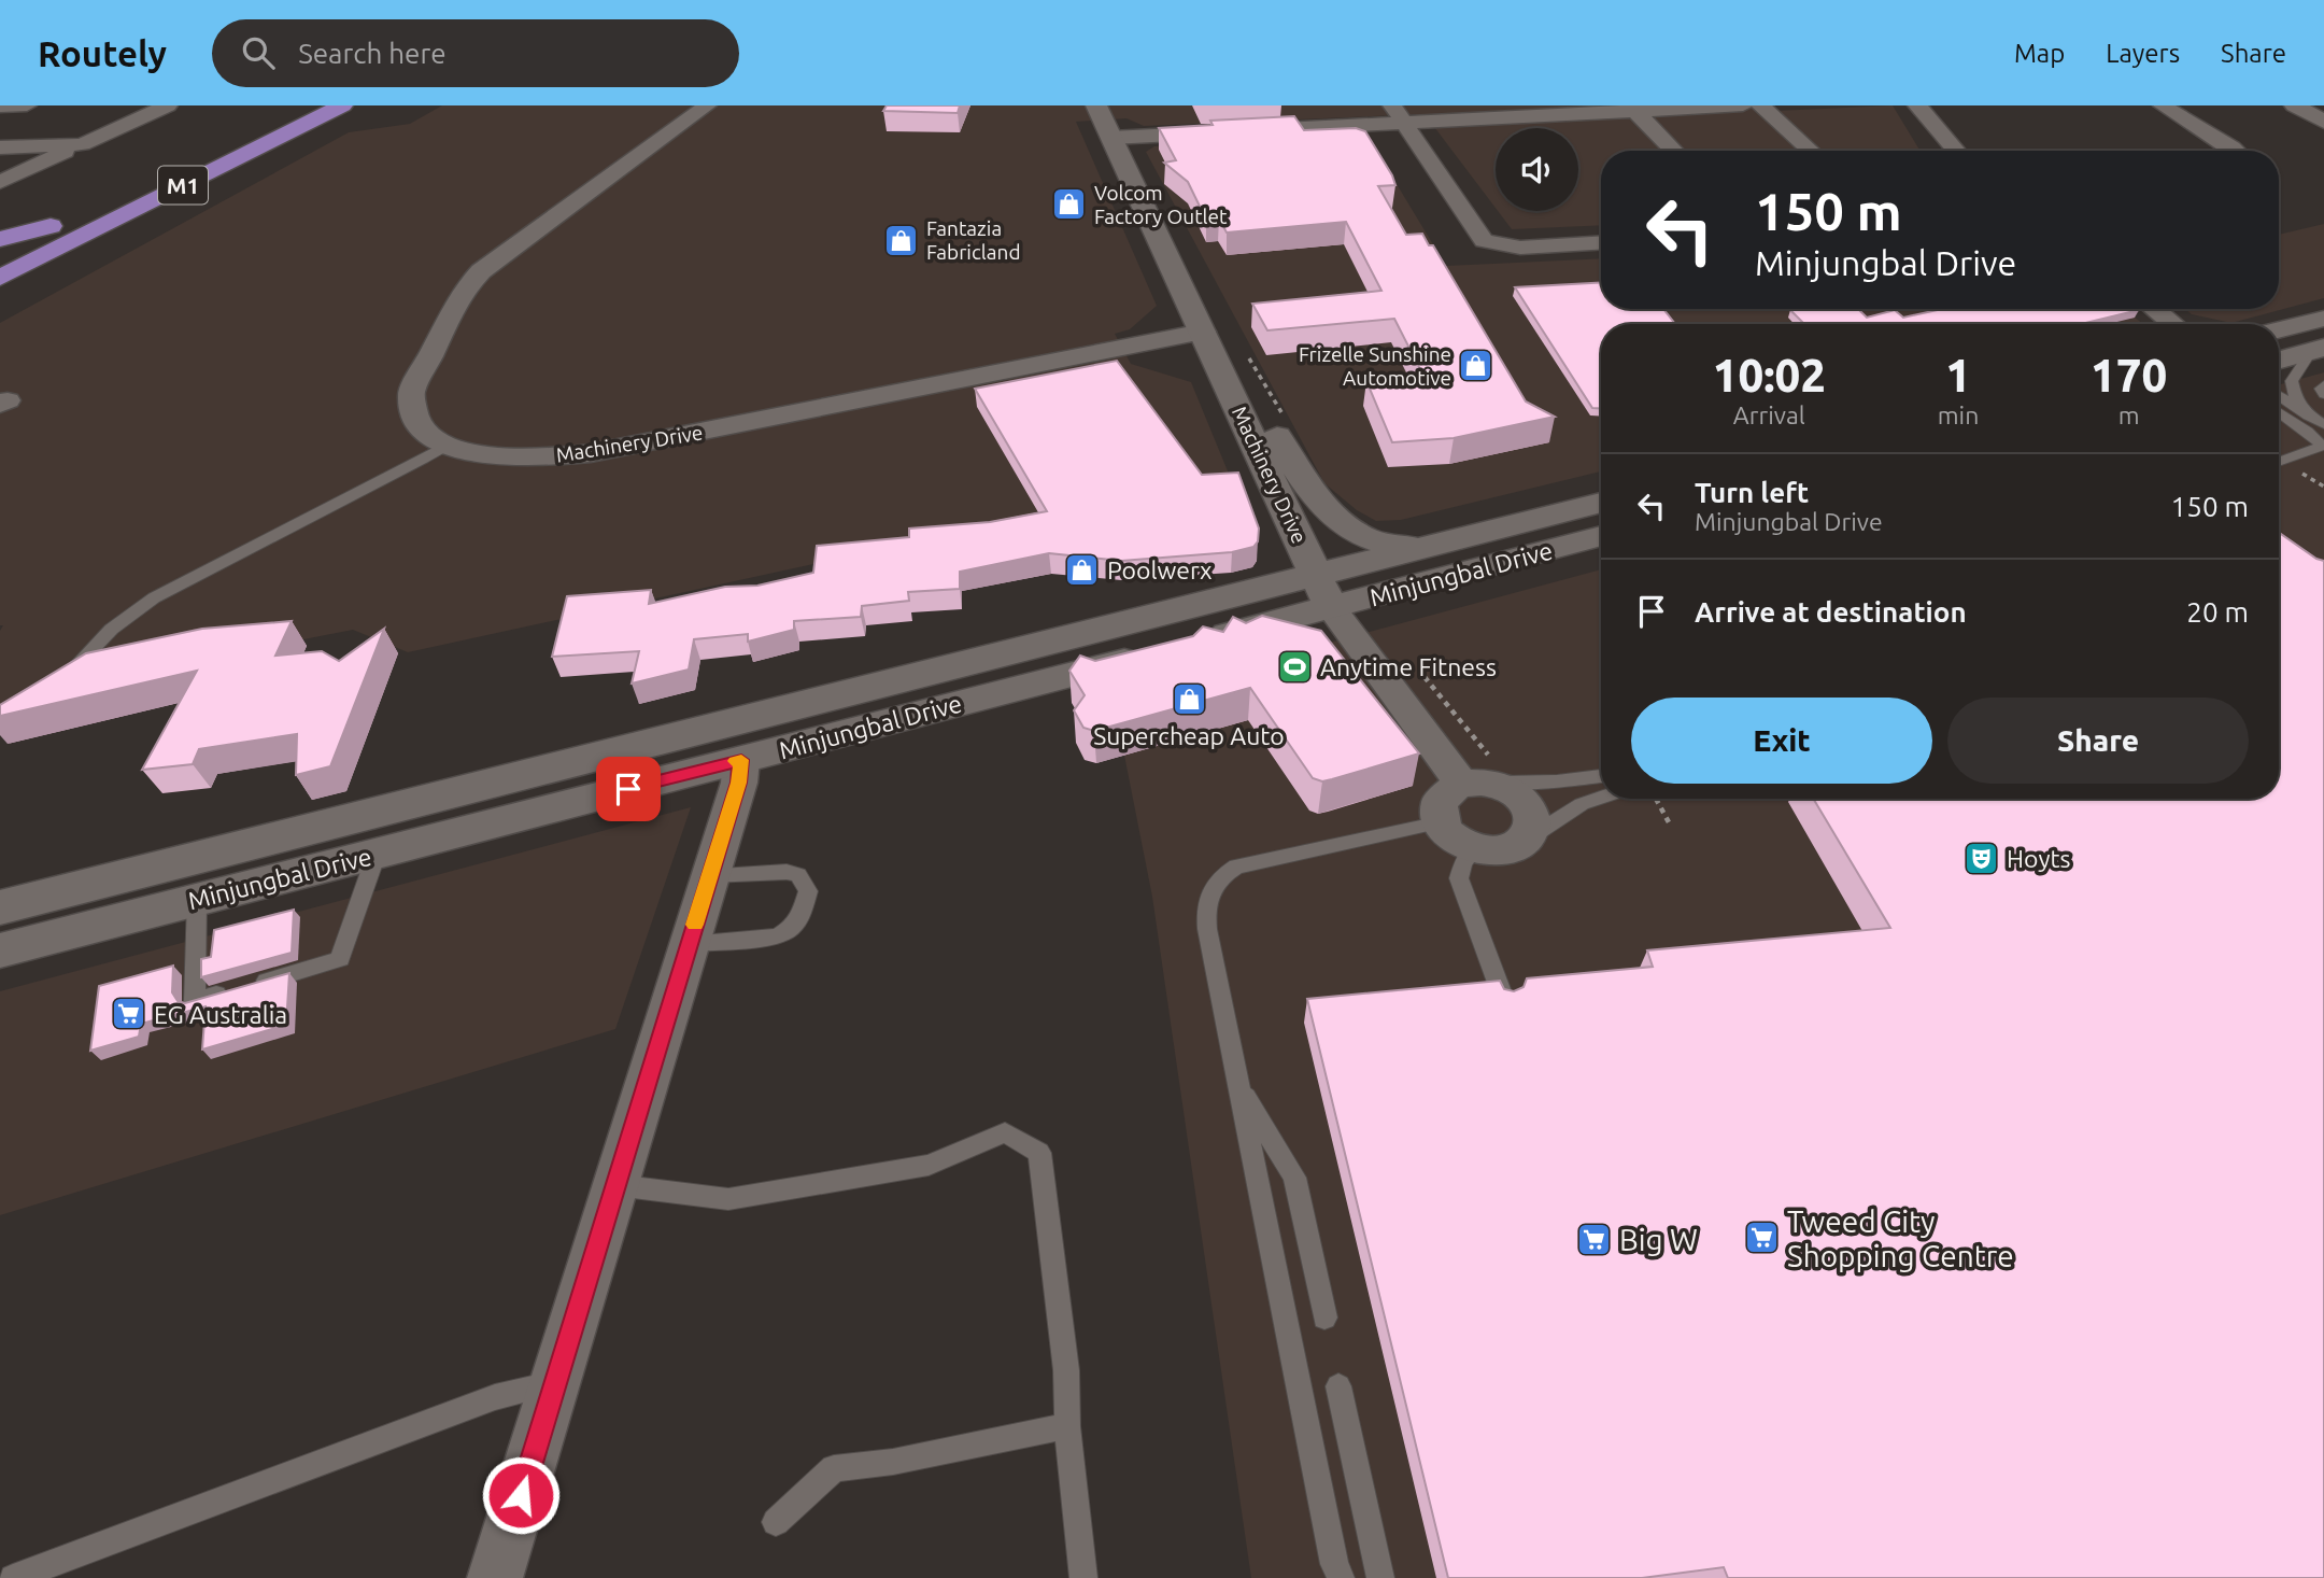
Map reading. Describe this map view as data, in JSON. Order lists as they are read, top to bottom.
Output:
{
  "streets": {
    "highway": ["M1"],
    "main road": ["Machinery Drive", "Minjungbal Drive"]
  },
  "crossings": [
    ["Machinery Drive", "Minjungbal Drive"]
  ],
  "places": {
    "shop": [
      "Volcom Factory Outlet",
      "Fantazia Fabricland",
      "Frizelle Sunshine Automotive",
      "Poolwerx",
      "Supercheap Auto"
    ],
    "sports": ["Anytime Fitness"],
    "theatre": ["Hoyts"],
    "supermarket": ["EG Australia", "Tweed City Shopping Centre", "Big W"]
  },
  "page": {
    "header": "Routely",
    "search": "Search here",
    "nav": ["Map", "Layers", "Share"],
    "turn": ["150 m", "Minjungbal Drive"],
    "eta": [
      "10:02",
      "Arrival",
      "1",
      "min",
      "170",
      "m"
    ],
    "list": [
      {
        "name": "Turn left",
        "note": "Minjungbal Drive",
        "value": "150 m"
      },
      {
        "name": "Arrive at destination",
        "value": "20 m"
      }
    ],
    "buttons": ["Exit", "Share"]
  }
}
